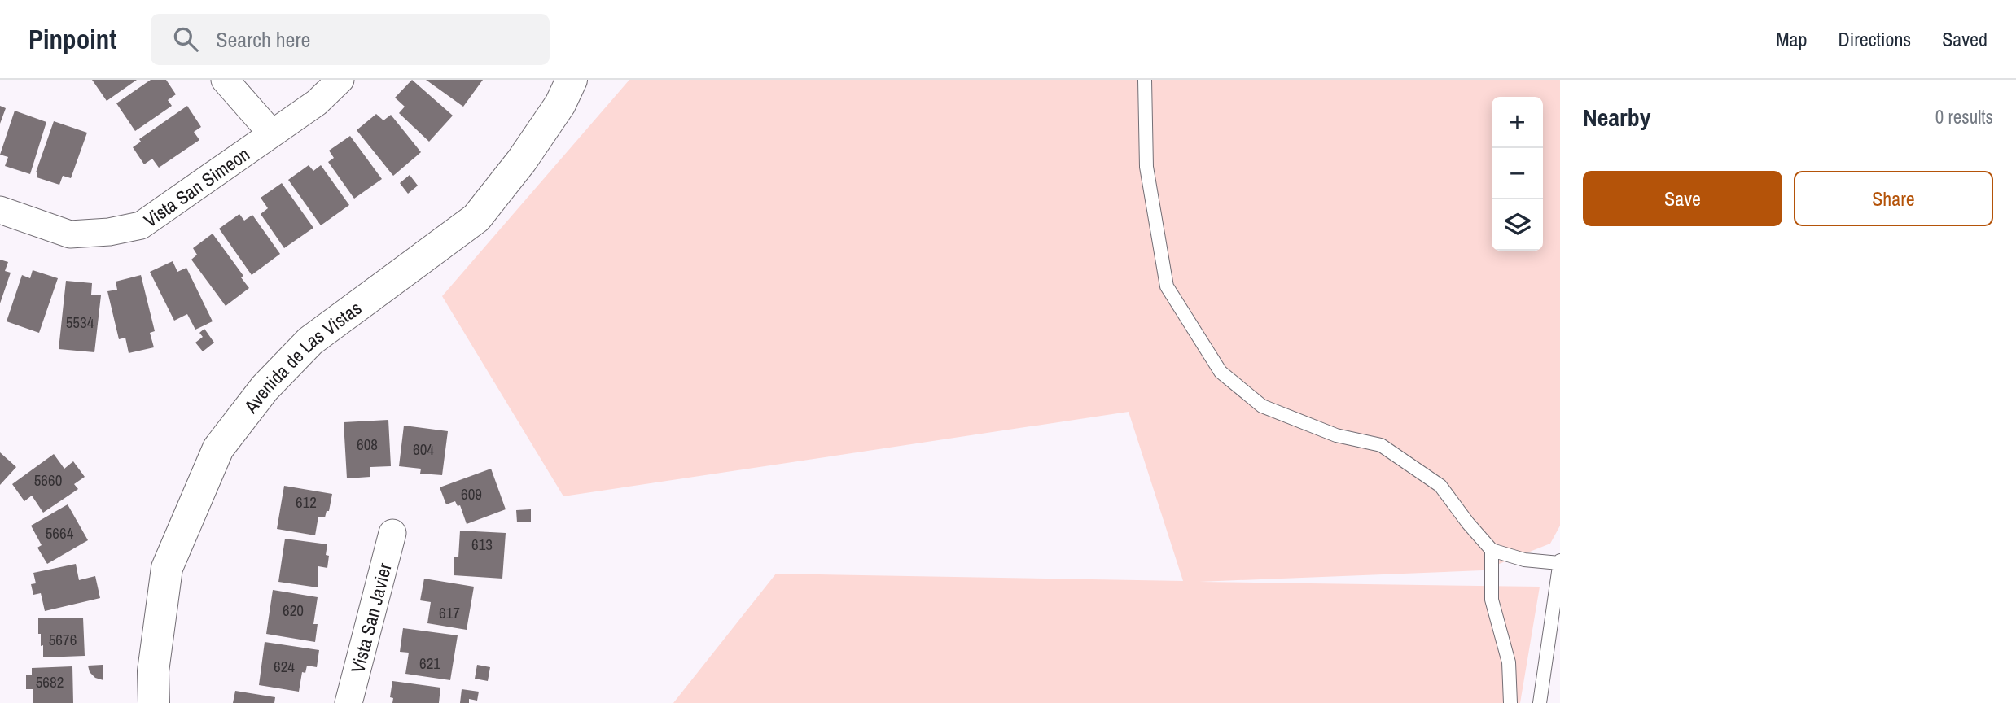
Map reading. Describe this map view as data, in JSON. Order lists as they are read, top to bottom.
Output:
{
  "streets": {
    "street": ["Vista San Simeon", "Avenida de Las Vistas", "Vista San Javier"]
  },
  "house_numbers": [
    "5534",
    "608",
    "604",
    "5660",
    "609",
    "612",
    "5664",
    "613",
    "620",
    "617",
    "5676",
    "621",
    "624",
    "5682"
  ],
  "page": {
    "header": "Pinpoint",
    "search": "Search here",
    "nav": ["Map", "Directions", "Saved"],
    "heading": ["Nearby", "0 results"],
    "map_buttons": ["+", "−"],
    "buttons": ["Save", "Share"]
  }
}
